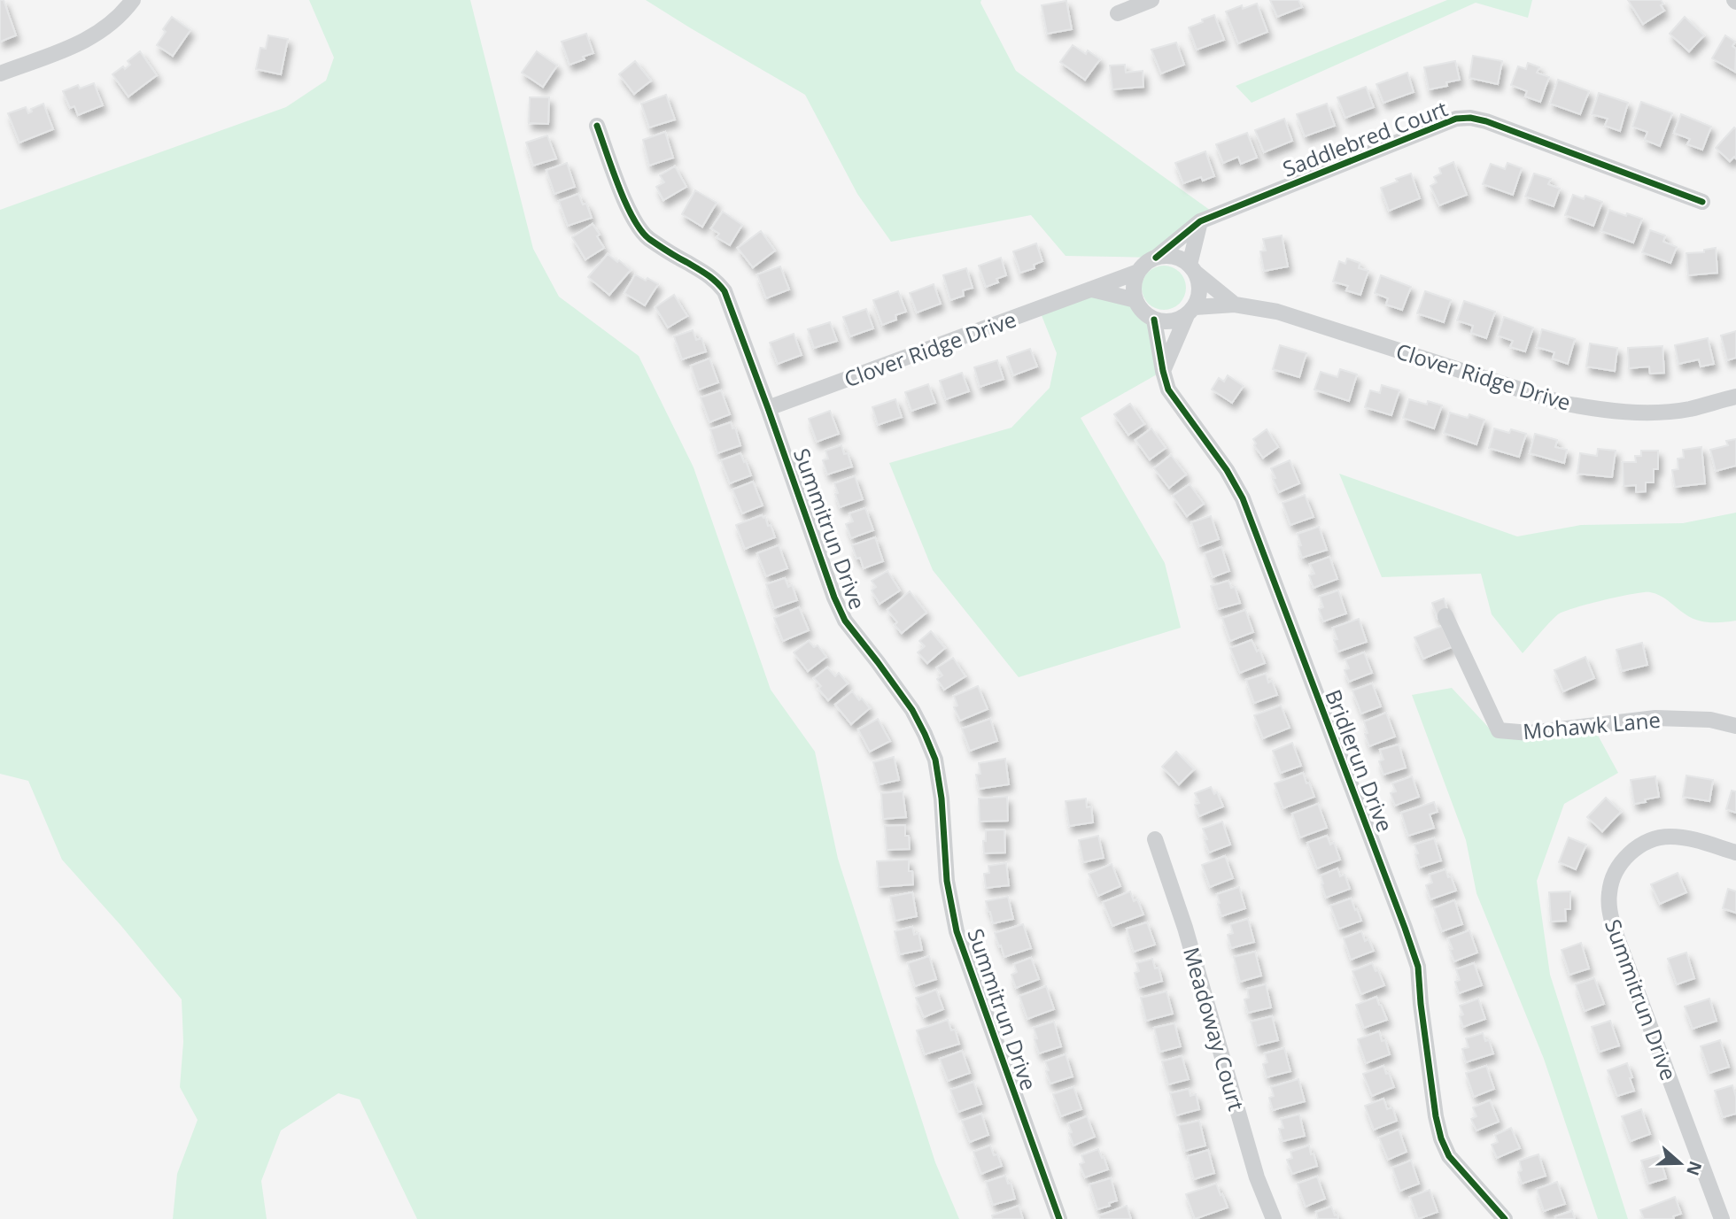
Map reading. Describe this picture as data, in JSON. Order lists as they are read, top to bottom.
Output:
{
  "streets": {
    "street": [
      "Saddlebred Court",
      "Clover Ridge Drive",
      "Summitrun Drive",
      "Mohawk Lane",
      "Bridlerun Drive",
      "Meadoway Court"
    ]
  },
  "crossings": [
    ["Saddlebred Court", "Clover Ridge Drive"],
    ["Saddlebred Court", "Bridlerun Drive"],
    ["Clover Ridge Drive", "Summitrun Drive"],
    ["Clover Ridge Drive", "Bridlerun Drive"]
  ],
  "north": "right"
}
